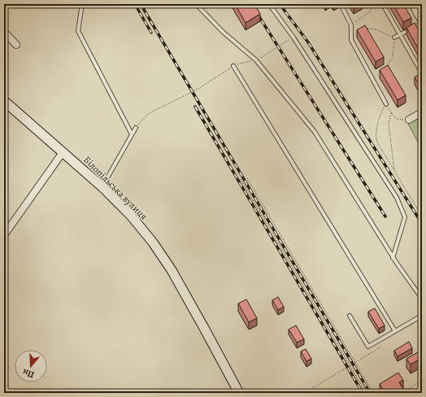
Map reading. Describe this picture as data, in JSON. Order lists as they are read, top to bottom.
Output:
{
  "streets": {
    "main road": ["Білопільська вулиця"]
  },
  "north": "bottom"
}
